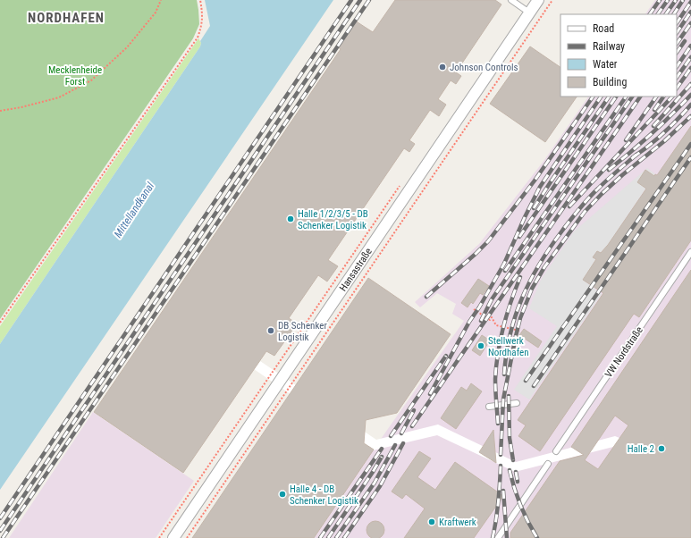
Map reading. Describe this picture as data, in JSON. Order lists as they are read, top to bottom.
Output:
{
  "streets": {
    "street": ["Hansastraße"],
    "lane": ["VW Nordstraße"]
  },
  "districts": ["NORDHAFEN"],
  "water": ["Mittellandkanal"],
  "parks": ["Mecklenheide Forst"],
  "places": [
    "Johnson Controls",
    "Halle 1/2/3/5 - DB Schenker Logistik",
    "DB Schenker Logistik",
    "Stellwerk Nordhafen",
    "Halle 2",
    "Halle 4 - DB Schenker Logistik",
    "Kraftwerk"
  ],
  "legend": [
    "Road",
    "Railway",
    "Water",
    "Building"
  ]
}
